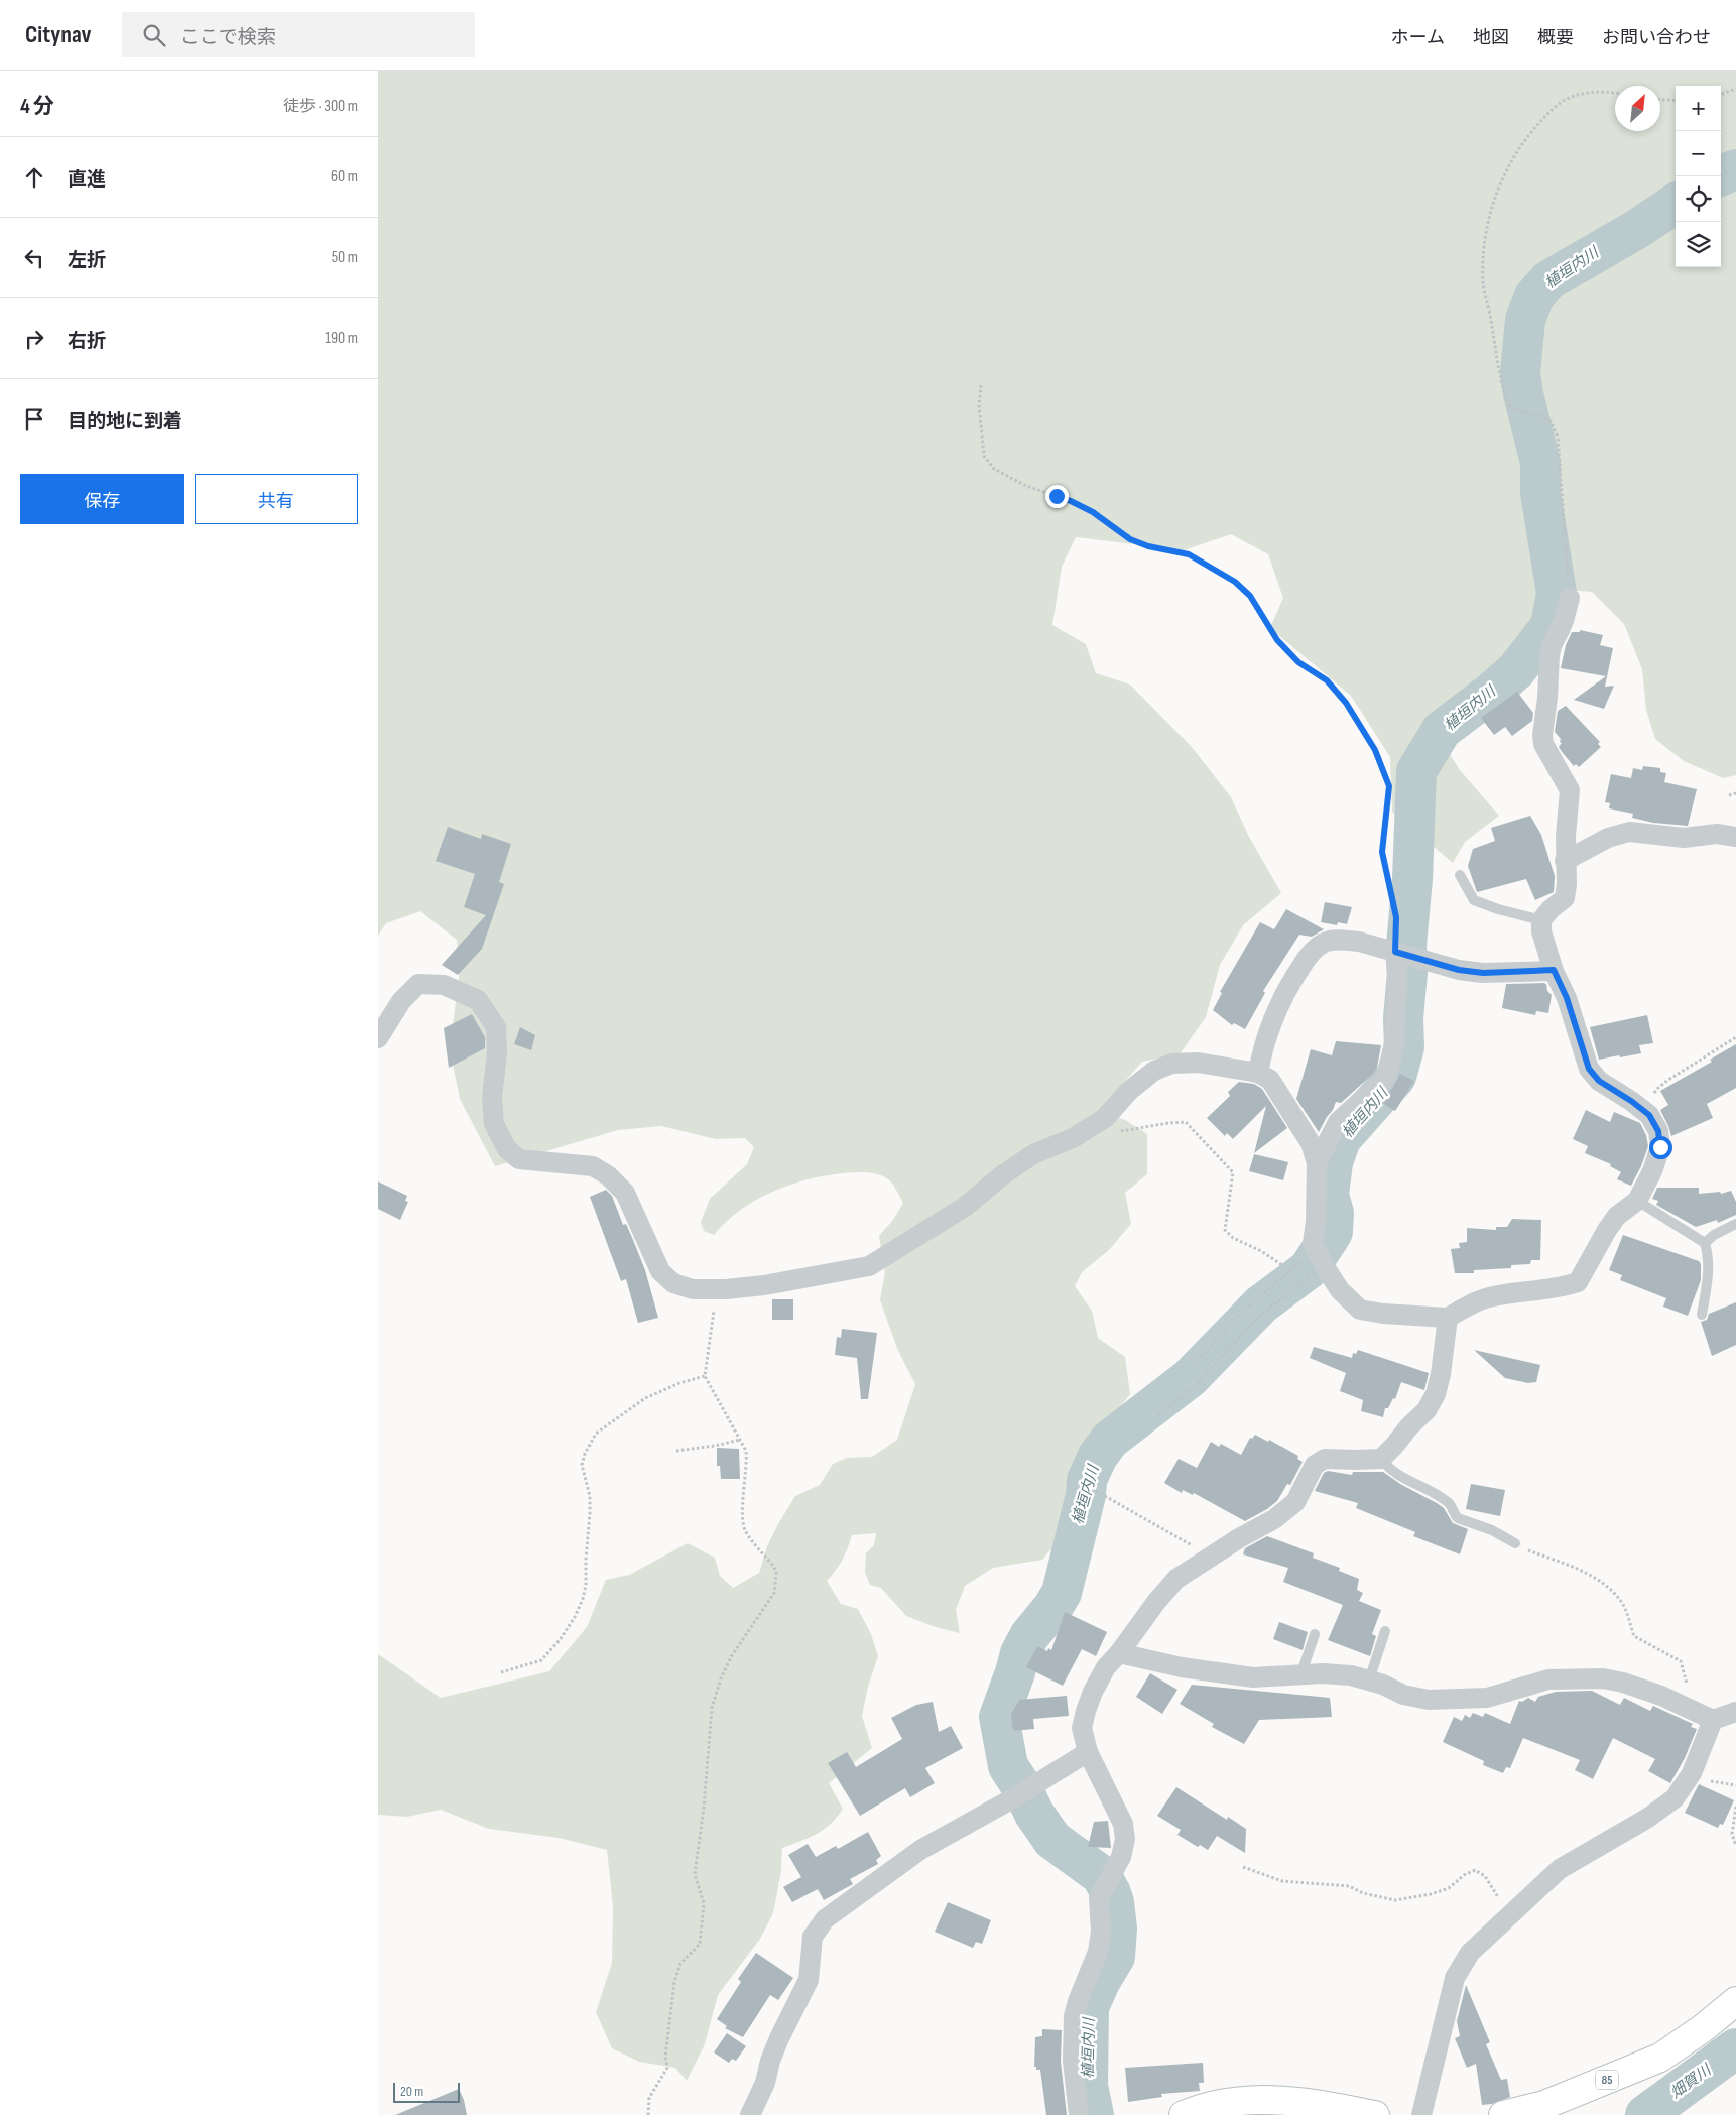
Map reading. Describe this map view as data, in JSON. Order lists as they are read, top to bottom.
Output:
{
  "streets": {
    "main road": ["85"]
  },
  "water": ["植垣内川", "畑賀川"],
  "scale_bar": "20 m",
  "north": "top right",
  "page": {
    "header": "Citynav",
    "search": "ここで検索",
    "nav": [
      "ホーム",
      "地図",
      "概要",
      "お問い合わせ"
    ],
    "heading": ["4 分", "徒歩 · 300 m"],
    "map_buttons": ["+", "−"],
    "list": [
      ["直進", "60 m"],
      ["左折", "50 m"],
      ["右折", "190 m"],
      "目的地に到着"
    ],
    "buttons": ["保存", "共有"],
    "scale": "20 m"
  }
}
